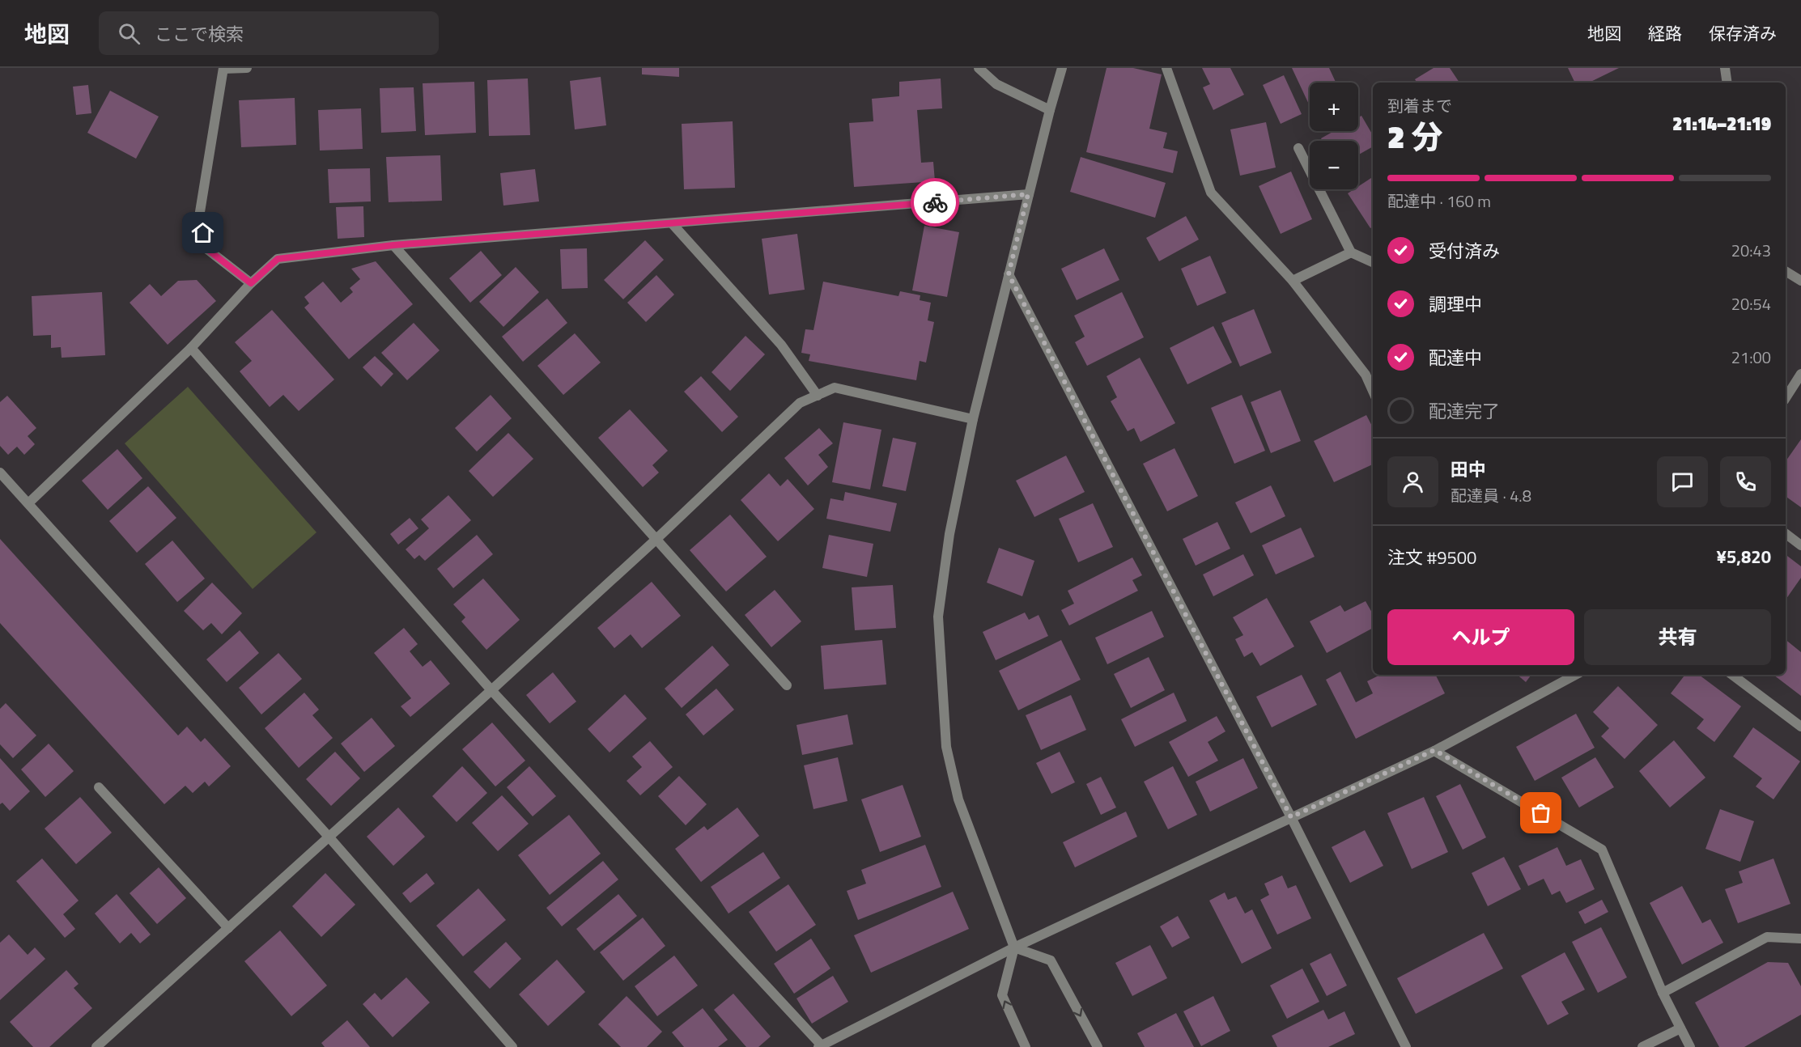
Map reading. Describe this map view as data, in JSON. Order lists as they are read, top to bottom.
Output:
{
  "page": {
    "header": "地図",
    "search": "ここで検索",
    "nav": ["地図", "経路", "保存済み"],
    "map_buttons": ["+", "−"],
    "heading": ["2 分", "到着まで", "21:14–21:19"],
    "panel": [
      "田中",
      "配達員 · 4.8",
      "注文 #9500",
      "¥5,820"
    ],
    "bar": "配達中 · 160 m",
    "list": [
      ["受付済み", "20:43"],
      ["調理中", "20:54"],
      ["配達中", "21:00"],
      "配達完了"
    ],
    "buttons": ["ヘルプ", "共有"]
  }
}
